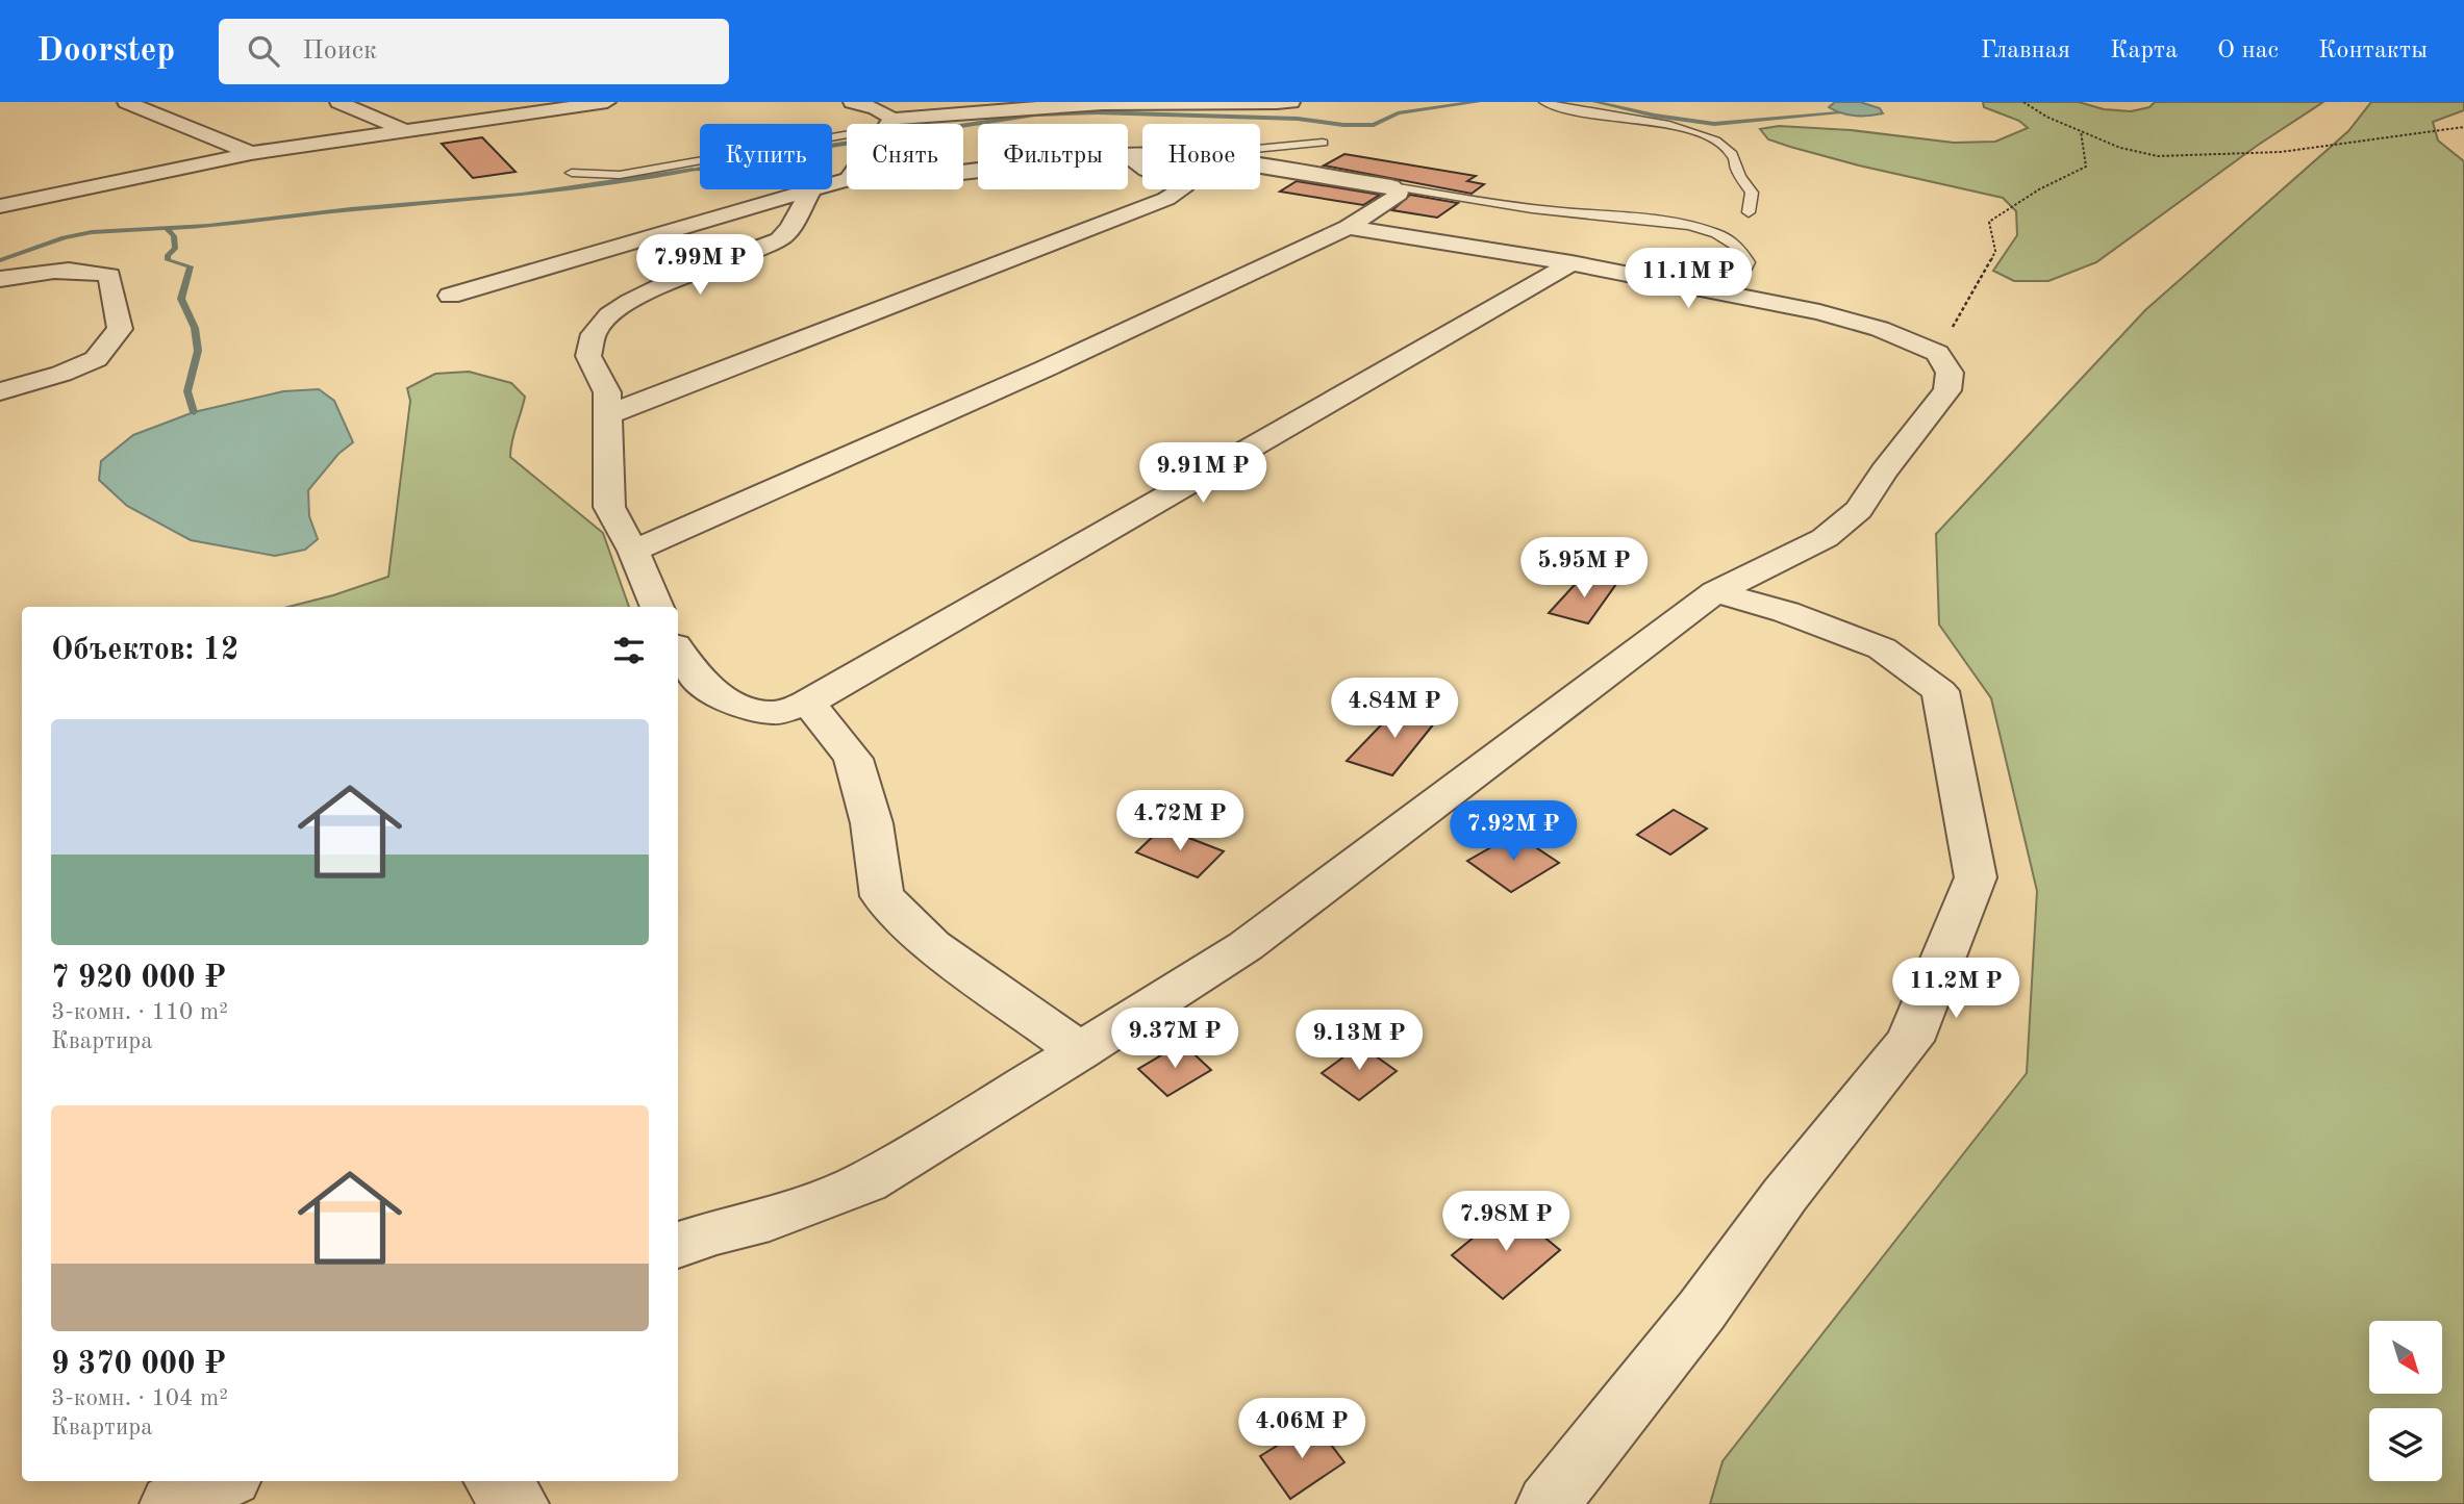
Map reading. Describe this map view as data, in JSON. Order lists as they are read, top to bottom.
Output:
{
  "north": "bottom right",
  "page": {
    "header": "Doorstep",
    "search": "Поиск",
    "nav": [
      "Главная",
      "Карта",
      "О нас",
      "Контакты"
    ],
    "chip": [
      "Купить",
      "Снять",
      "Фильтры",
      "Новое"
    ],
    "price": [
      "7.99M ₽",
      "11.1M ₽",
      "9.91M ₽",
      "5.95M ₽",
      "4.84M ₽",
      "4.72M ₽",
      "7.92M ₽",
      "11.2M ₽",
      "9.37M ₽",
      "9.13M ₽",
      "7.98M ₽",
      "4.06M ₽"
    ],
    "heading": "Объектов: 12",
    "list": [
      {
        "name": "7 920 000 ₽",
        "note": "3-комн. · 110 m² · Квартира"
      },
      {
        "name": "9 370 000 ₽",
        "note": "3-комн. · 104 m² · Квартира"
      }
    ]
  }
}
